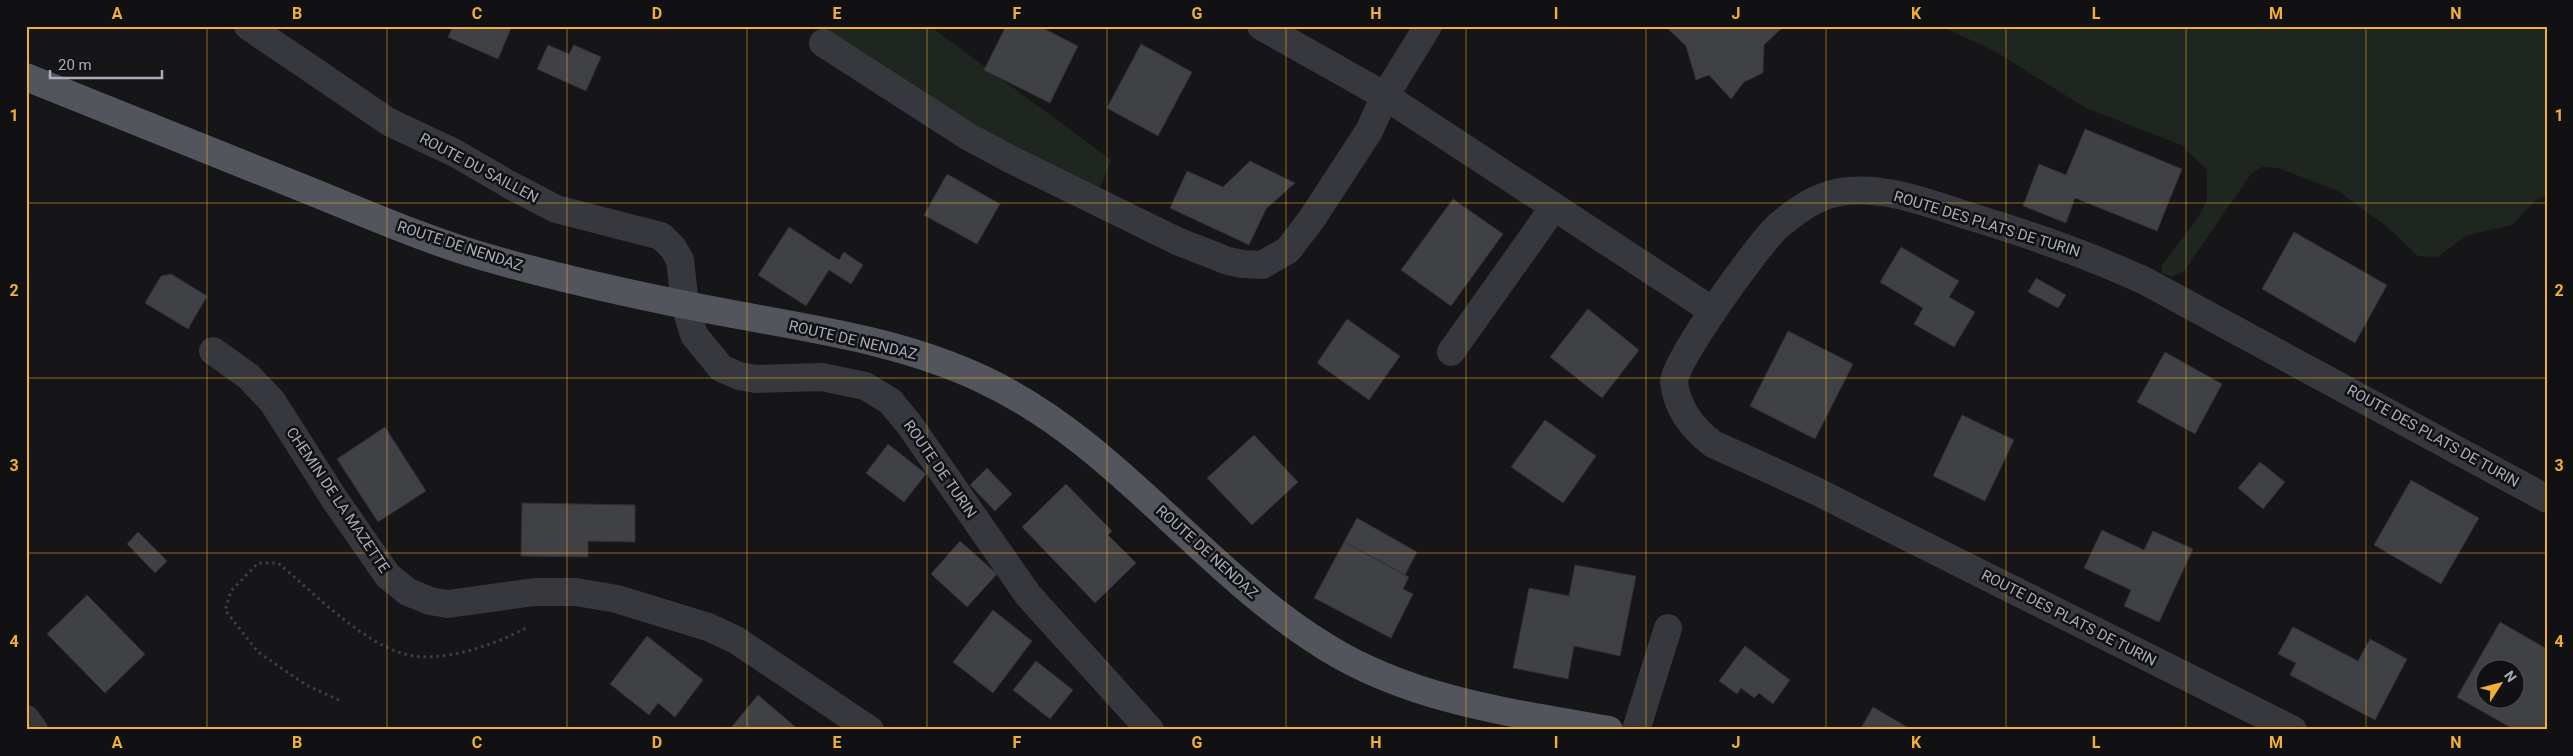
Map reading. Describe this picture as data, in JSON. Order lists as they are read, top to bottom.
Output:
{
  "streets": {
    "main road": ["ROUTE DE NENDAZ"],
    "street": [
      "ROUTE DU SAILLEN",
      "ROUTE DES PLATS DE TURIN",
      "ROUTE DE TURIN",
      "CHEMIN DE LA MAZETTE"
    ]
  },
  "crossings": [
    ["ROUTE DU SAILLEN", "ROUTE DE NENDAZ"],
    ["ROUTE DU SAILLEN", "ROUTE DE TURIN"],
    ["ROUTE DE NENDAZ", "ROUTE DE TURIN"]
  ],
  "scale_bar": "20 m",
  "north": "top right",
  "grid": {
    "columns": [
      "A",
      "B",
      "C",
      "D",
      "E",
      "F",
      "G",
      "H",
      "I",
      "J",
      "K",
      "L",
      "M",
      "N"
    ],
    "rows": [
      "1",
      "2",
      "3",
      "4"
    ]
  }
}
